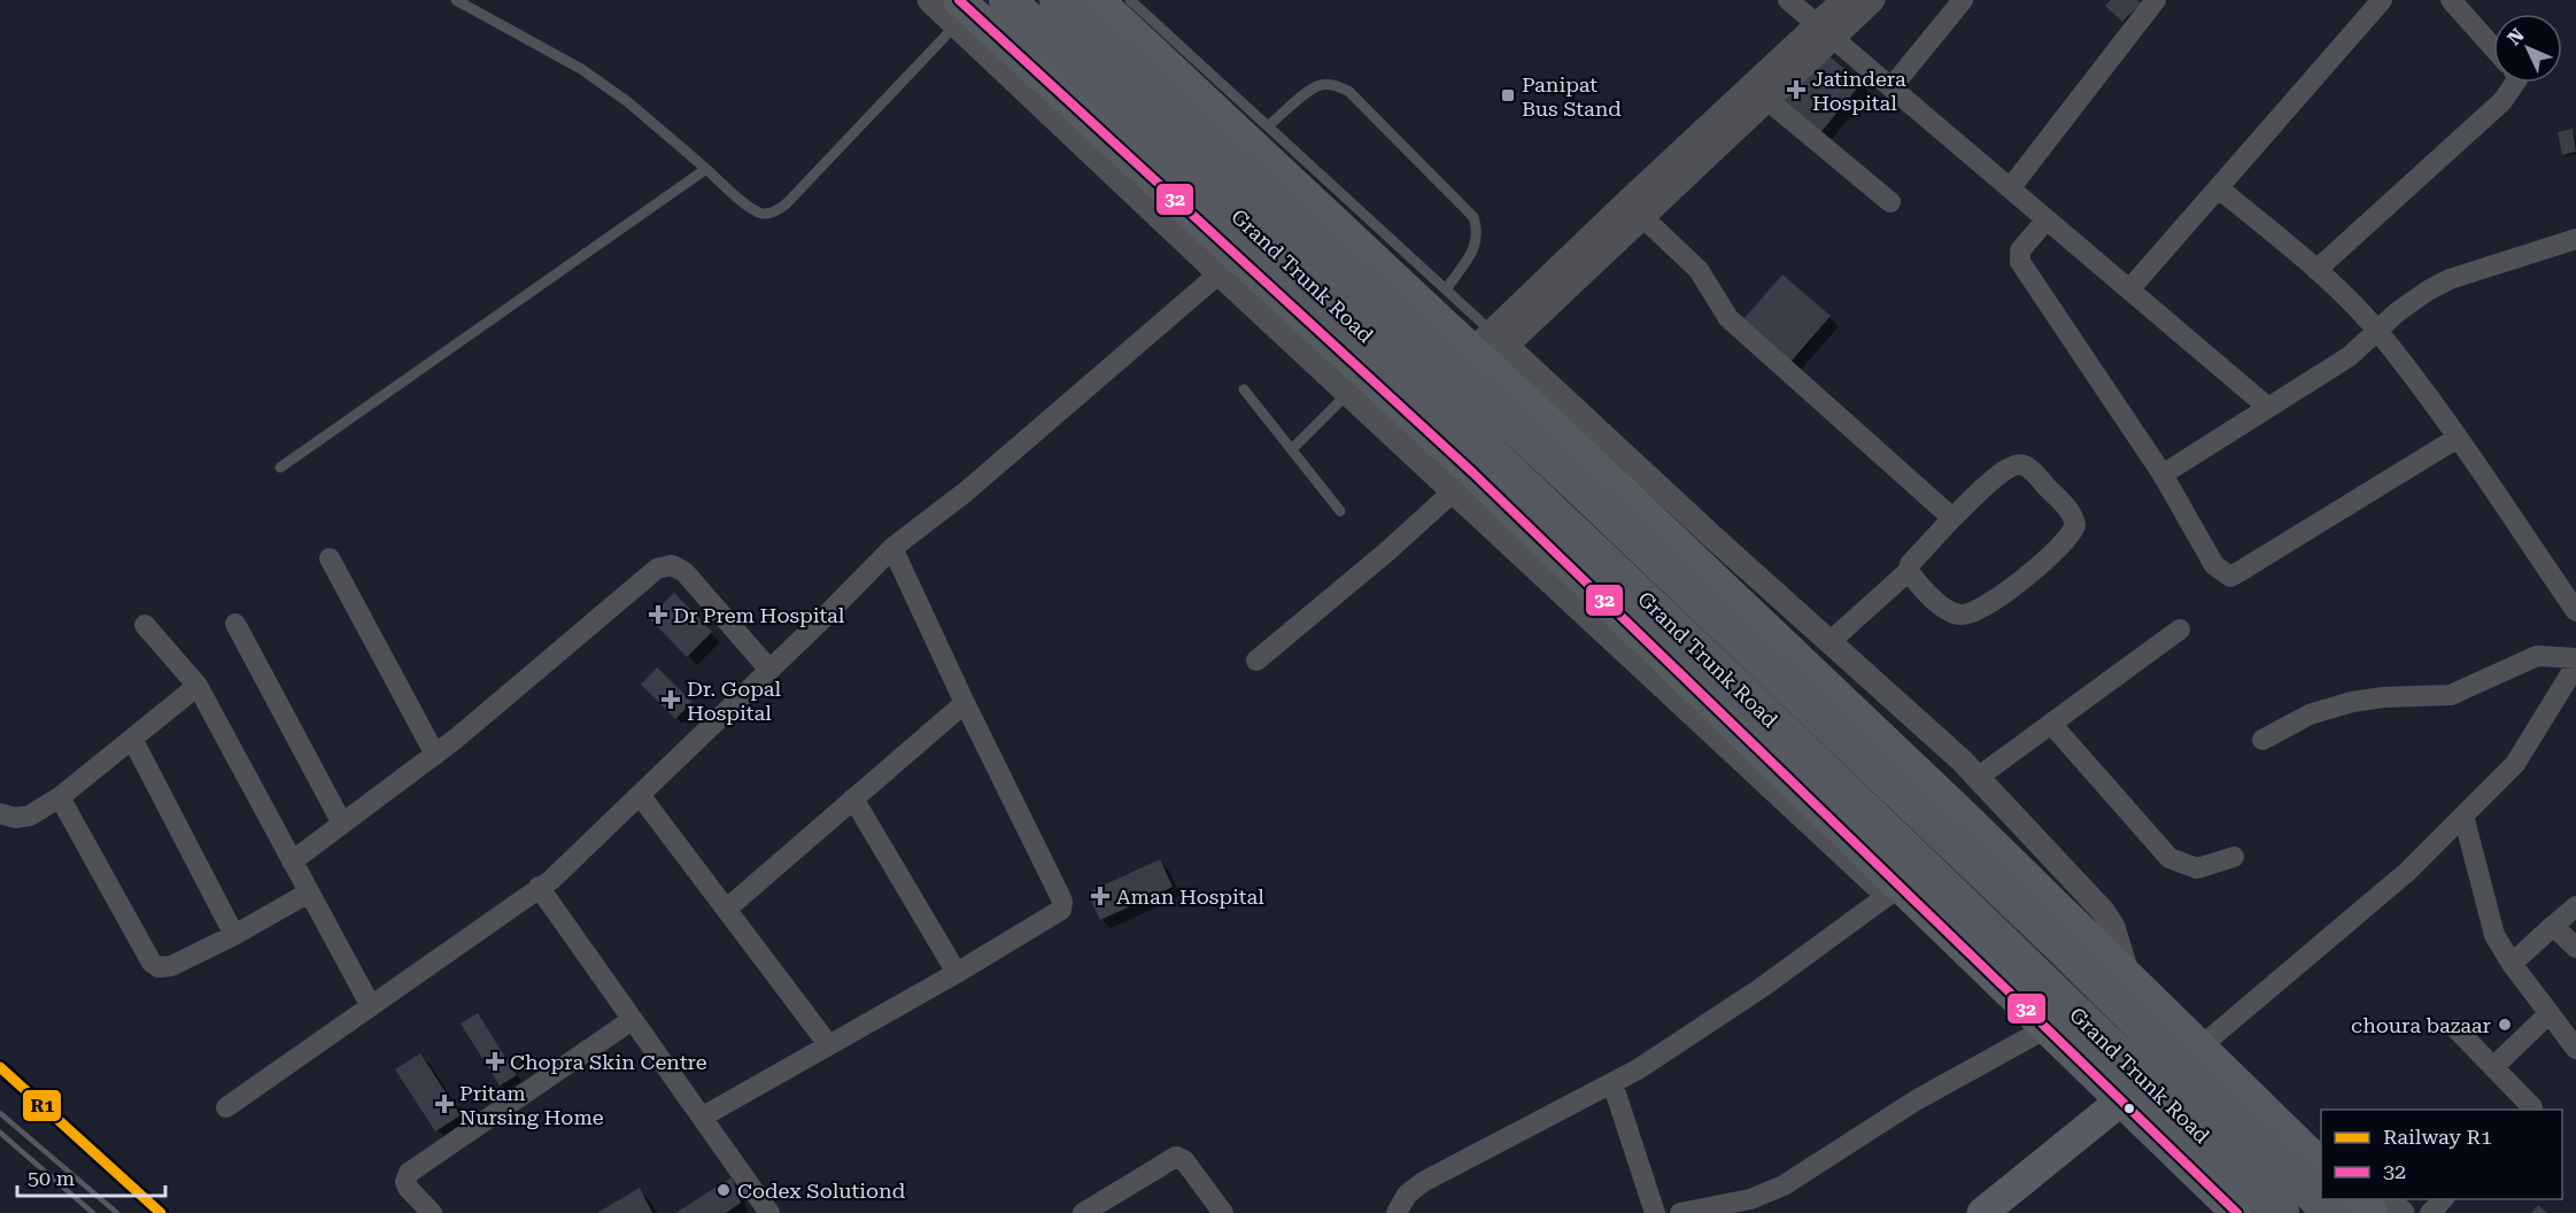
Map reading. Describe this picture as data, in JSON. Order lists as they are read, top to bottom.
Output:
{
  "streets": {
    "highway": ["Grand Trunk Road"]
  },
  "places": {
    "health": [
      "Jatindera Hospital",
      "Dr Prem Hospital",
      "Dr. Gopal Hospital",
      "Aman Hospital",
      "Chopra Skin Centre",
      "Pritam Nursing Home"
    ],
    "transit": ["Panipat Bus Stand"],
    "other": ["choura bazaar", "Codex Solutiond"]
  },
  "lines": ["transit line 32", "rail line R1"],
  "legend": ["Railway R1", "32"],
  "scale_bar": "50 m",
  "north": "top left"
}
